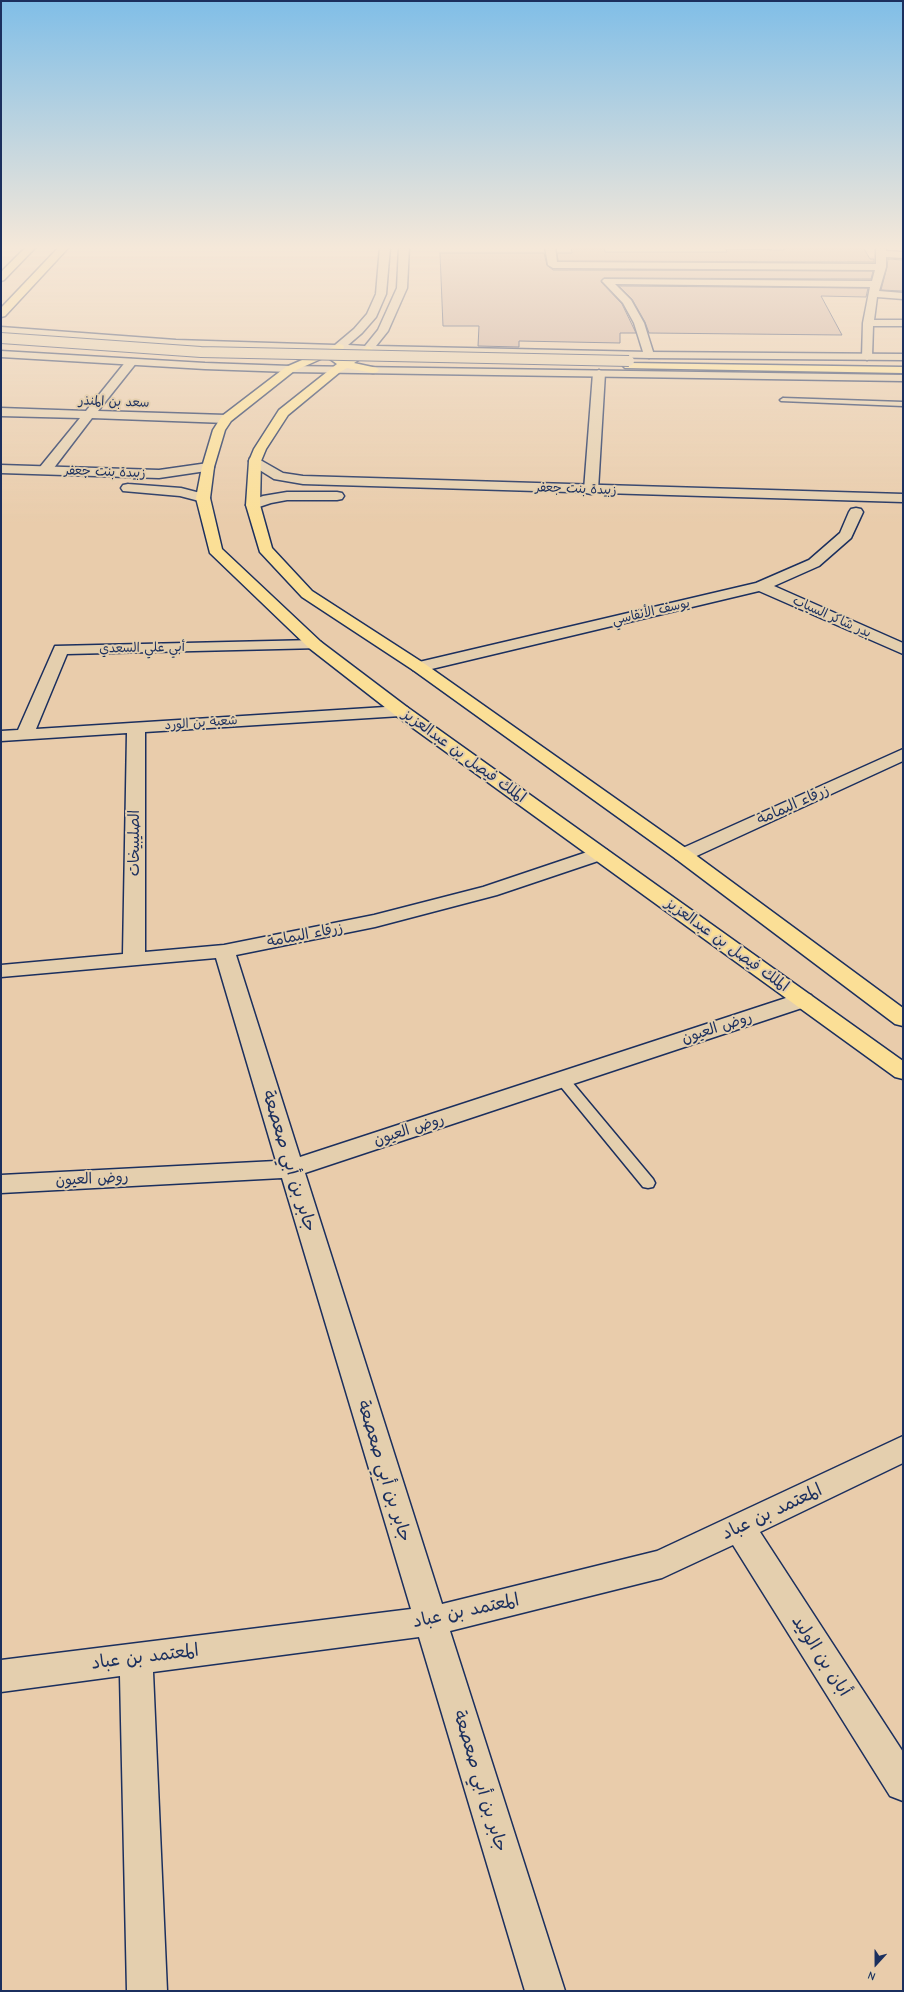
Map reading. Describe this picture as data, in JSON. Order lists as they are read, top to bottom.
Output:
{
  "streets": {
    "main road": ["الملك فيصل بن عبدالعزيز"],
    "street": [
      "سعد بن المنذر",
      "زبيدة بنت جعفر",
      "يوسف الأنفاسي",
      "بدر شاكر السياب",
      "أبي علي السعدي",
      "شعبة بن الورد",
      "زرقاء اليمامة",
      "الصليبيخات",
      "روض العيون",
      "جابر بن أبي صعصعة",
      "المعتمد بن عباد",
      "أبان بن الوليد"
    ]
  },
  "crossings": [
    ["سعد بن المنذر", "الملك فيصل بن عبدالعزيز"],
    ["زبيدة بنت جعفر", "الملك فيصل بن عبدالعزيز"],
    ["يوسف الأنفاسي", "بدر شاكر السياب"],
    ["أبي علي السعدي", "شعبة بن الورد"],
    ["أبي علي السعدي", "الملك فيصل بن عبدالعزيز"],
    ["شعبة بن الورد", "الملك فيصل بن عبدالعزيز"],
    ["شعبة بن الورد", "الصليبيخات"],
    ["الملك فيصل بن عبدالعزيز", "زرقاء اليمامة"],
    ["الملك فيصل بن عبدالعزيز", "روض العيون"],
    ["زرقاء اليمامة", "الصليبيخات"],
    ["زرقاء اليمامة", "جابر بن أبي صعصعة"],
    ["روض العيون", "جابر بن أبي صعصعة"],
    ["جابر بن أبي صعصعة", "المعتمد بن عباد"],
    ["المعتمد بن عباد", "أبان بن الوليد"]
  ],
  "north": "bottom"
}
